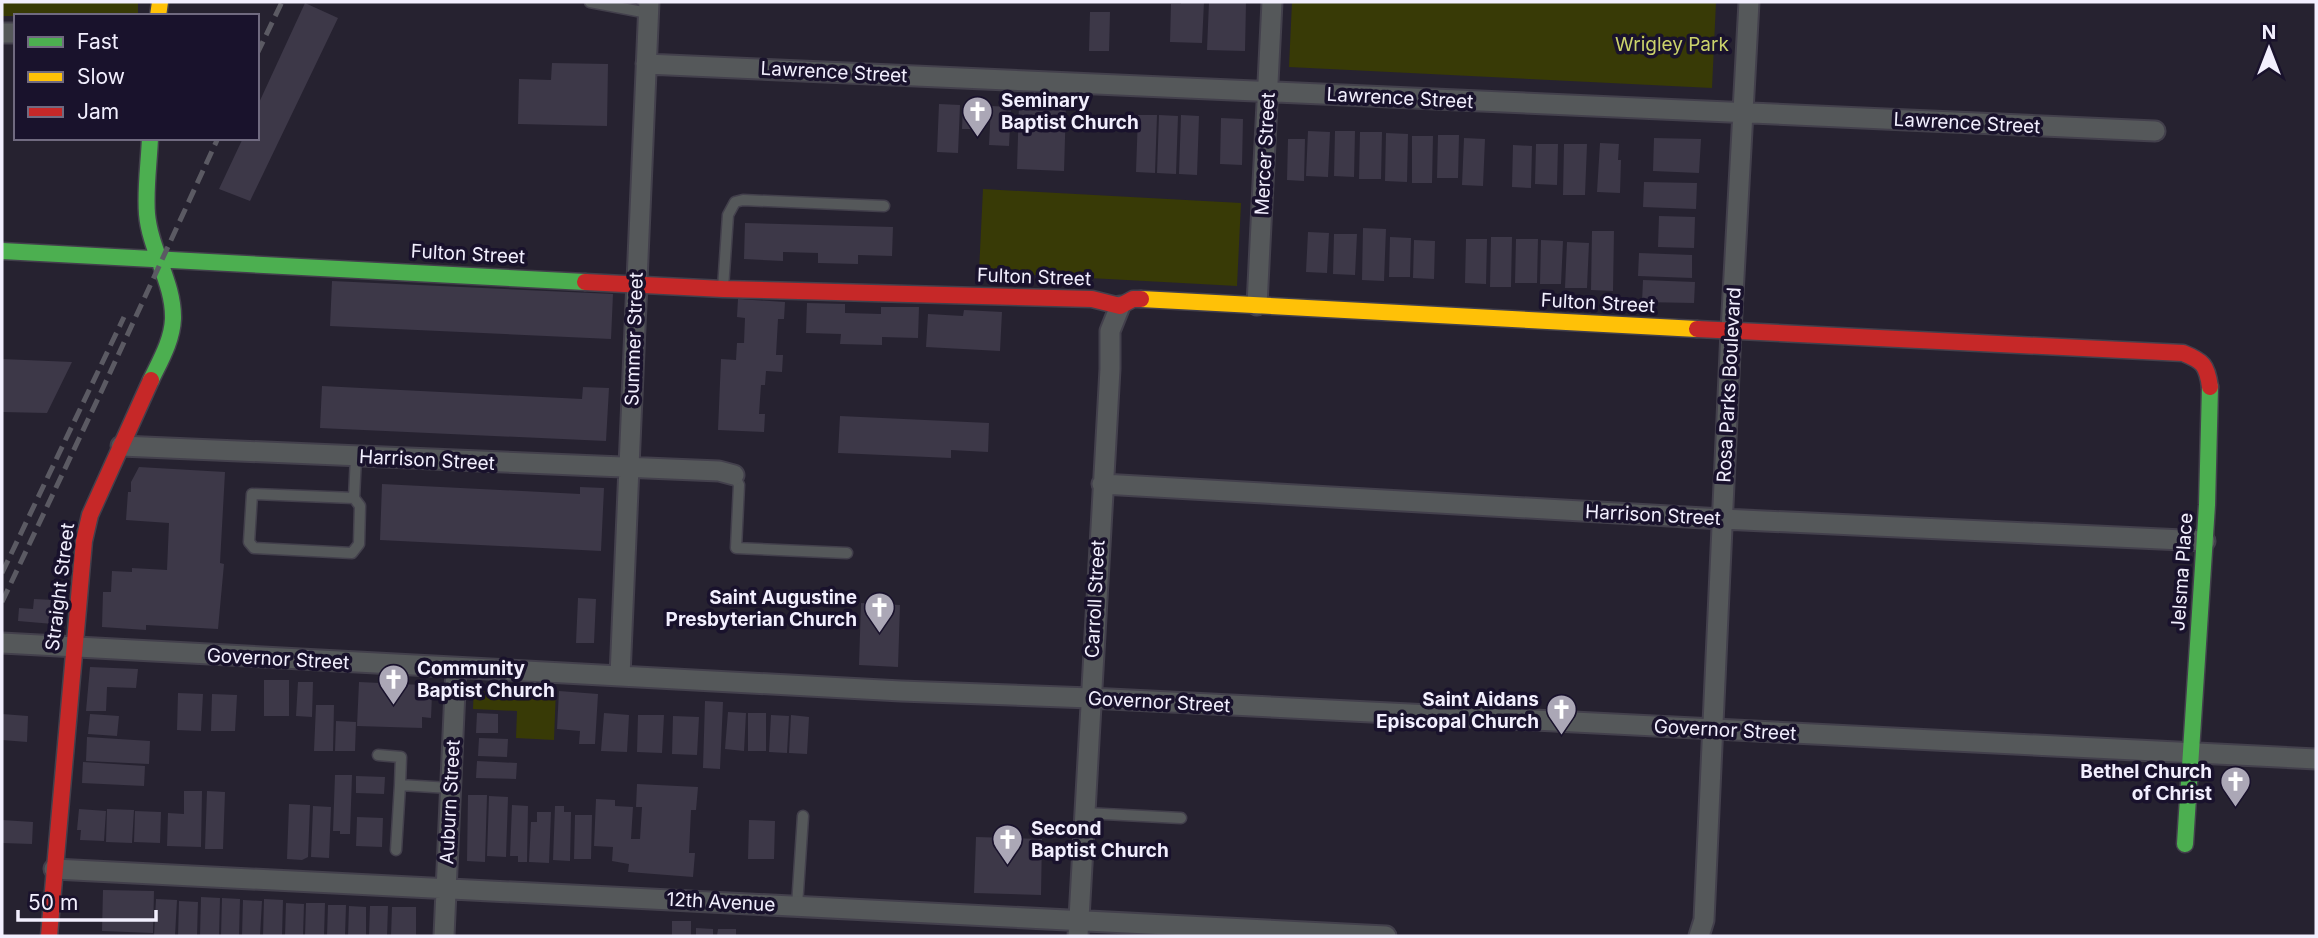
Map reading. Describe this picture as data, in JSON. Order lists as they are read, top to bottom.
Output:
{
  "streets": {
    "street": [
      "Lawrence Street",
      "Mercer Street",
      "Fulton Street",
      "Summer Street",
      "Rosa Parks Boulevard",
      "Harrison Street",
      "Jelsma Place",
      "Straight Street",
      "Carroll Street",
      "Governor Street",
      "Auburn Street",
      "12th Avenue"
    ]
  },
  "crossings": [
    ["Lawrence Street", "Mercer Street"],
    ["Lawrence Street", "Summer Street"],
    ["Lawrence Street", "Rosa Parks Boulevard"],
    ["Mercer Street", "Fulton Street"],
    ["Fulton Street", "Summer Street"],
    ["Fulton Street", "Rosa Parks Boulevard"],
    ["Fulton Street", "Jelsma Place"],
    ["Fulton Street", "Straight Street"],
    ["Fulton Street", "Carroll Street"],
    ["Summer Street", "Harrison Street"],
    ["Summer Street", "Governor Street"],
    ["Rosa Parks Boulevard", "Harrison Street"],
    ["Rosa Parks Boulevard", "Governor Street"],
    ["Harrison Street", "Jelsma Place"],
    ["Harrison Street", "Straight Street"],
    ["Harrison Street", "Carroll Street"],
    ["Jelsma Place", "Governor Street"],
    ["Straight Street", "Governor Street"],
    ["Straight Street", "12th Avenue"],
    ["Carroll Street", "Governor Street"],
    ["Carroll Street", "12th Avenue"],
    ["Governor Street", "Auburn Street"],
    ["Auburn Street", "12th Avenue"]
  ],
  "parks": ["Wrigley Park"],
  "places": {
    "church": [
      "Seminary Baptist Church",
      "Saint Augustine Presbyterian Church",
      "Community Baptist Church",
      "Saint Aidans Episcopal Church",
      "Bethel Church of Christ",
      "Second Baptist Church"
    ]
  },
  "legend": ["Fast", "Slow", "Jam"],
  "scale_bar": "50 m",
  "north": "top"
}
